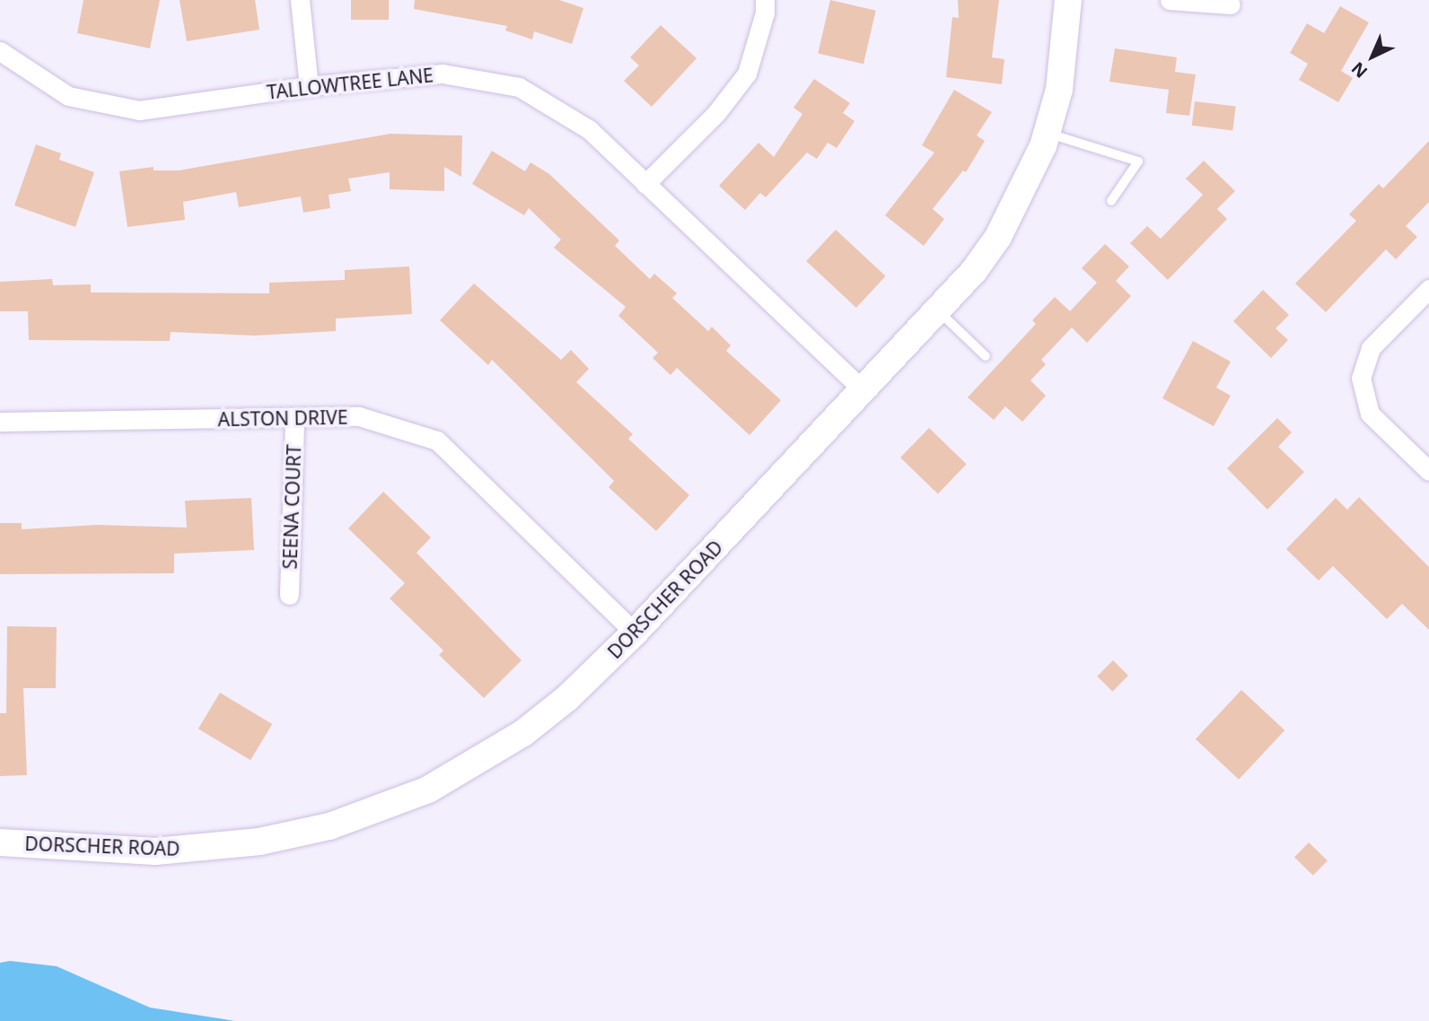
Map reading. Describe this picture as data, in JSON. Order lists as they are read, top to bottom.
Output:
{
  "streets": {
    "street": [
      "TALLOWTREE LANE",
      "ALSTON DRIVE",
      "SEENA COURT",
      "DORSCHER ROAD"
    ]
  },
  "crossings": [
    ["TALLOWTREE LANE", "DORSCHER ROAD"],
    ["ALSTON DRIVE", "SEENA COURT"],
    ["ALSTON DRIVE", "DORSCHER ROAD"]
  ],
  "north": "bottom left"
}
